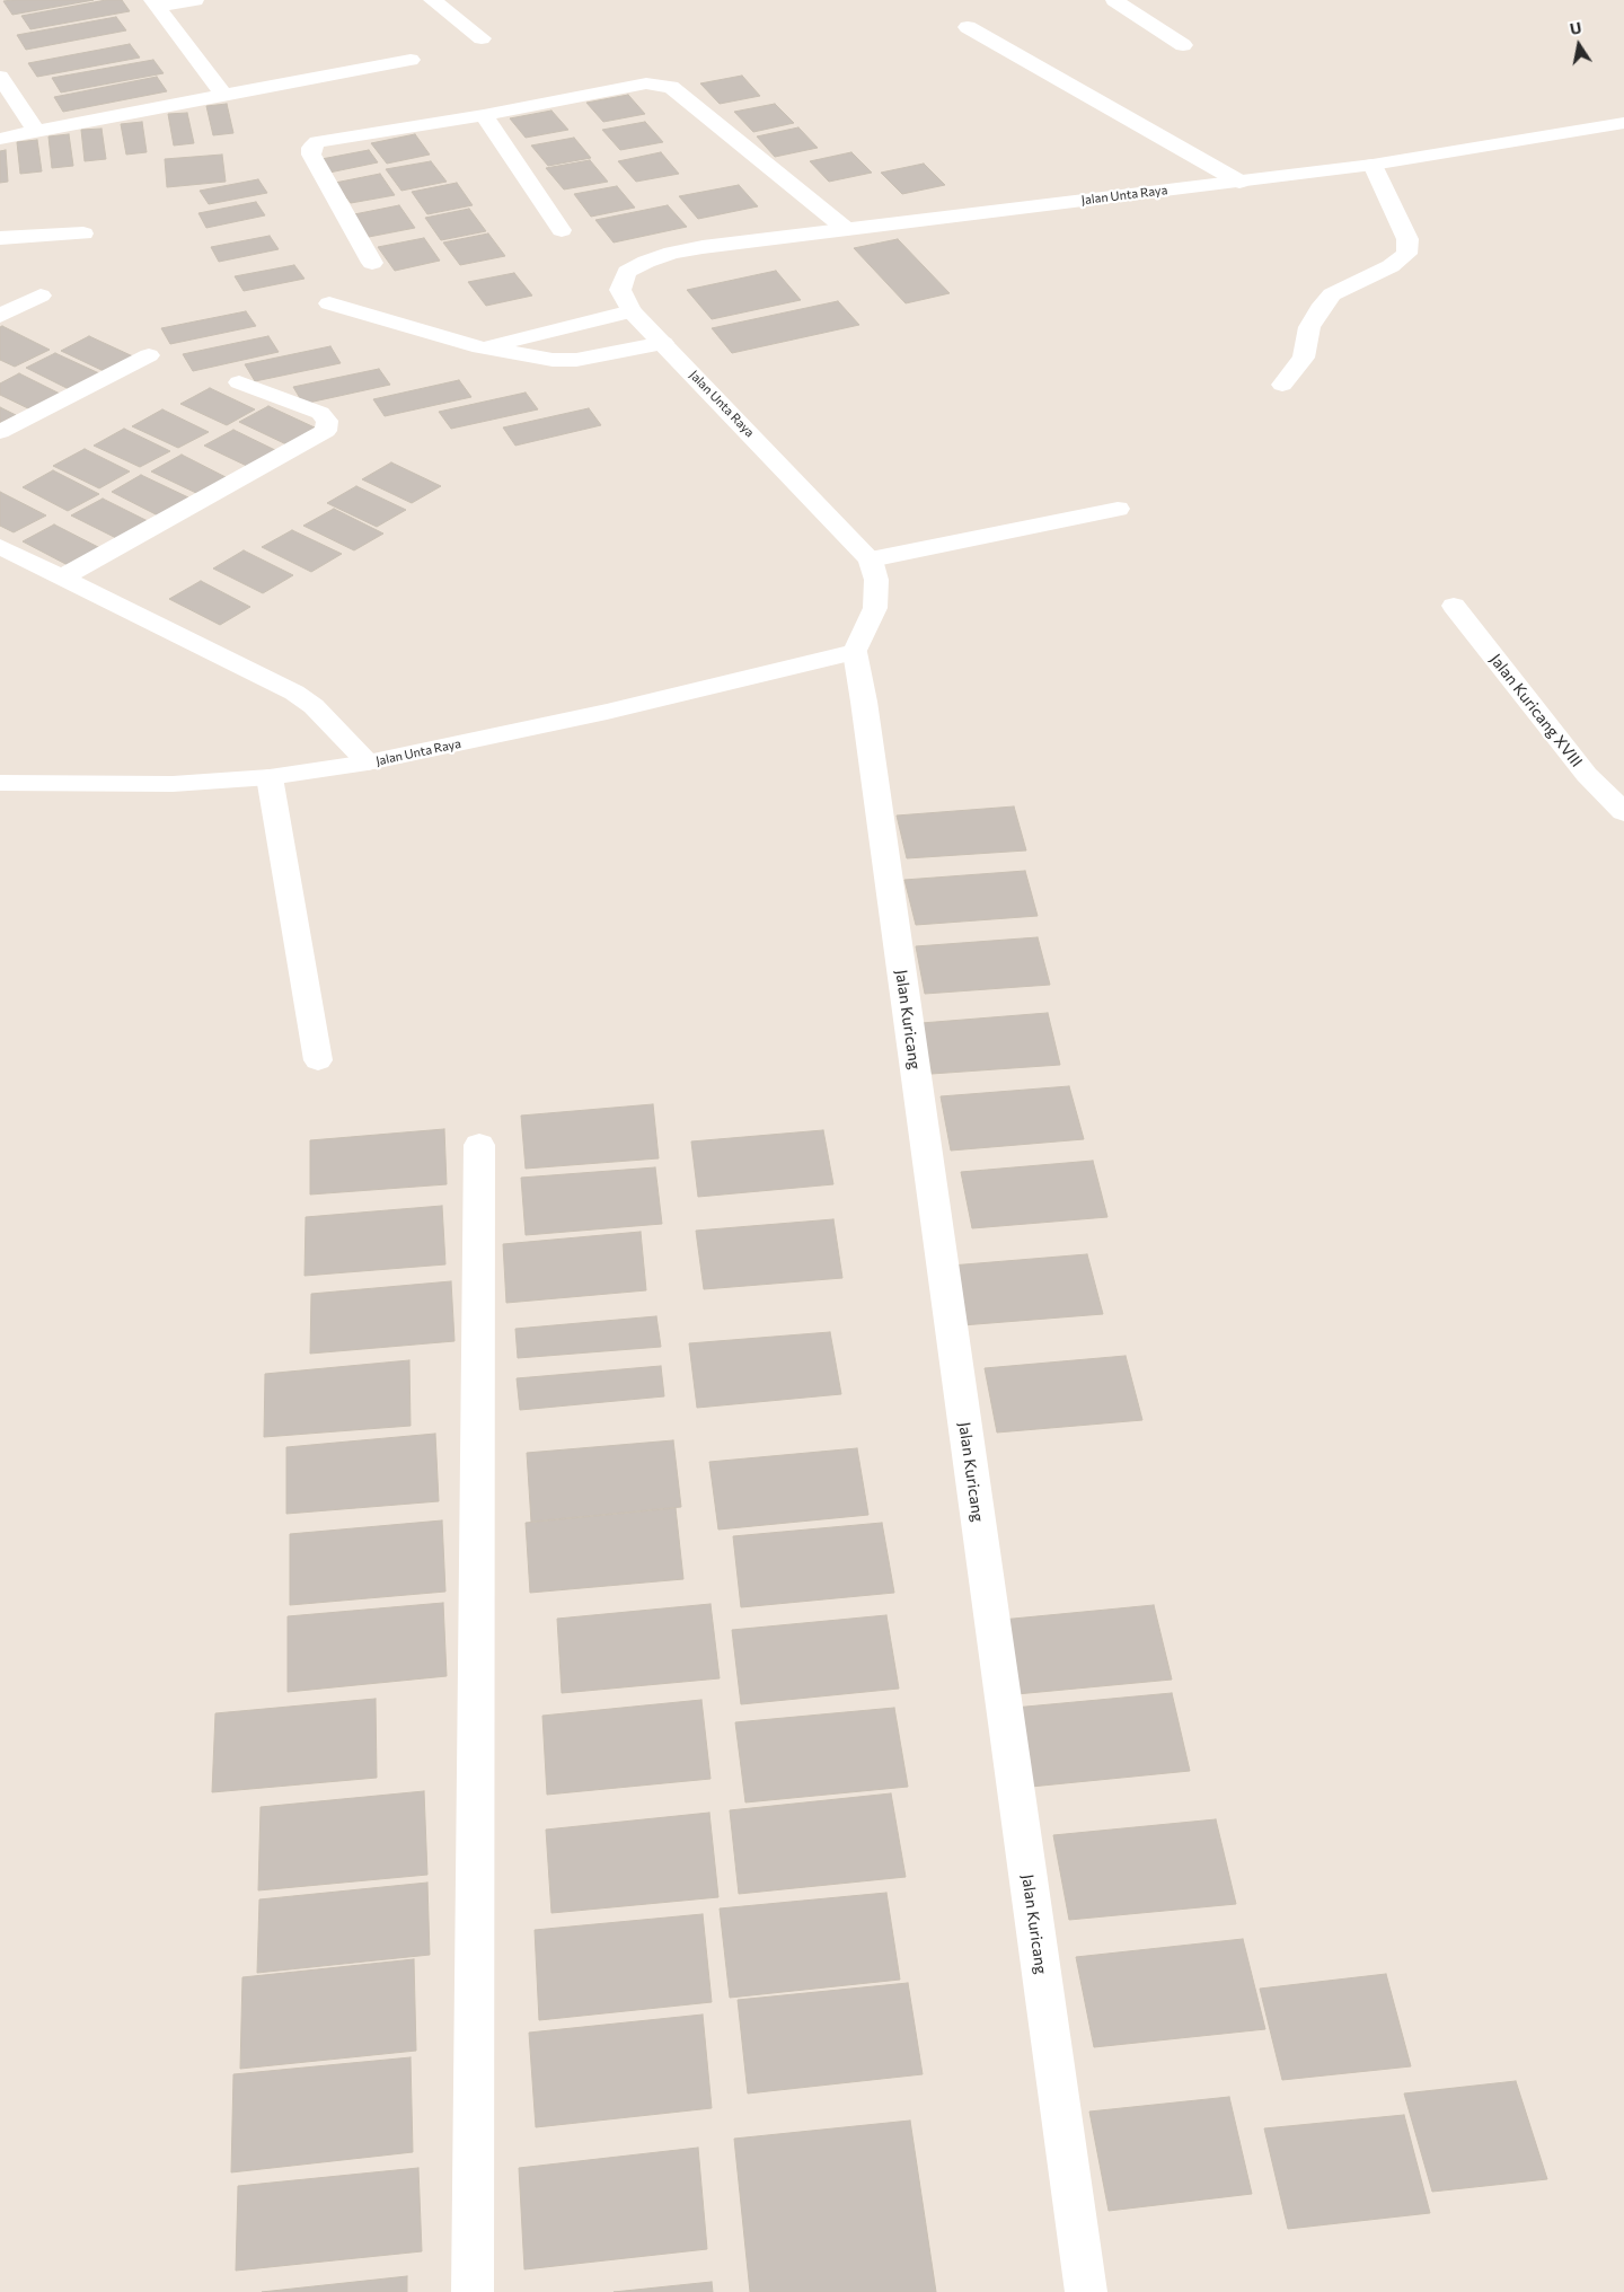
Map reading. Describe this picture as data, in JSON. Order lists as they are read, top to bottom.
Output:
{
  "streets": {
    "street": ["Jalan Unta Raya", "Jalan Kuricang XVIII", "Jalan Kuricang"]
  },
  "crossings": [
    ["Jalan Unta Raya", "Jalan Kuricang"]
  ],
  "north": "top"
}
